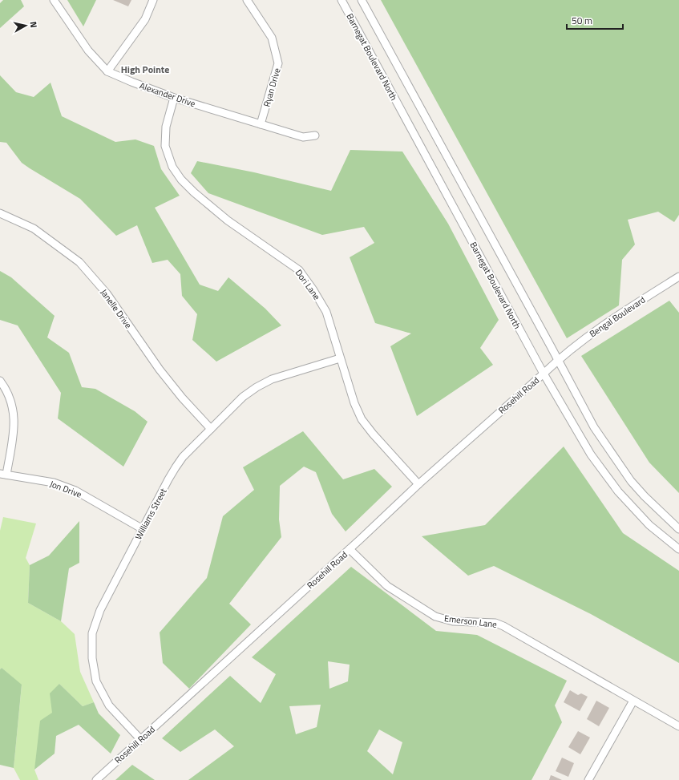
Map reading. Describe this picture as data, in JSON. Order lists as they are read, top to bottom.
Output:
{
  "streets": {
    "street": [
      "Barnegat Boulevard North",
      "Ryan Drive",
      "Alexander Drive",
      "Dori Lane",
      "Janelle Drive",
      "Bengal Boulevard",
      "Rosehill Road",
      "Jon Drive",
      "Williams Street",
      "Emerson Lane"
    ]
  },
  "crossings": [
    ["Barnegat Boulevard North", "Bengal Boulevard"],
    ["Barnegat Boulevard North", "Rosehill Road"],
    ["Ryan Drive", "Alexander Drive"],
    ["Alexander Drive", "Dori Lane"],
    ["Dori Lane", "Rosehill Road"],
    ["Dori Lane", "Williams Street"],
    ["Janelle Drive", "Williams Street"],
    ["Bengal Boulevard", "Rosehill Road"],
    ["Rosehill Road", "Williams Street"],
    ["Rosehill Road", "Emerson Lane"],
    ["Jon Drive", "Williams Street"]
  ],
  "districts": ["High Pointe"],
  "scale_bar": "50 m",
  "north": "right"
}
